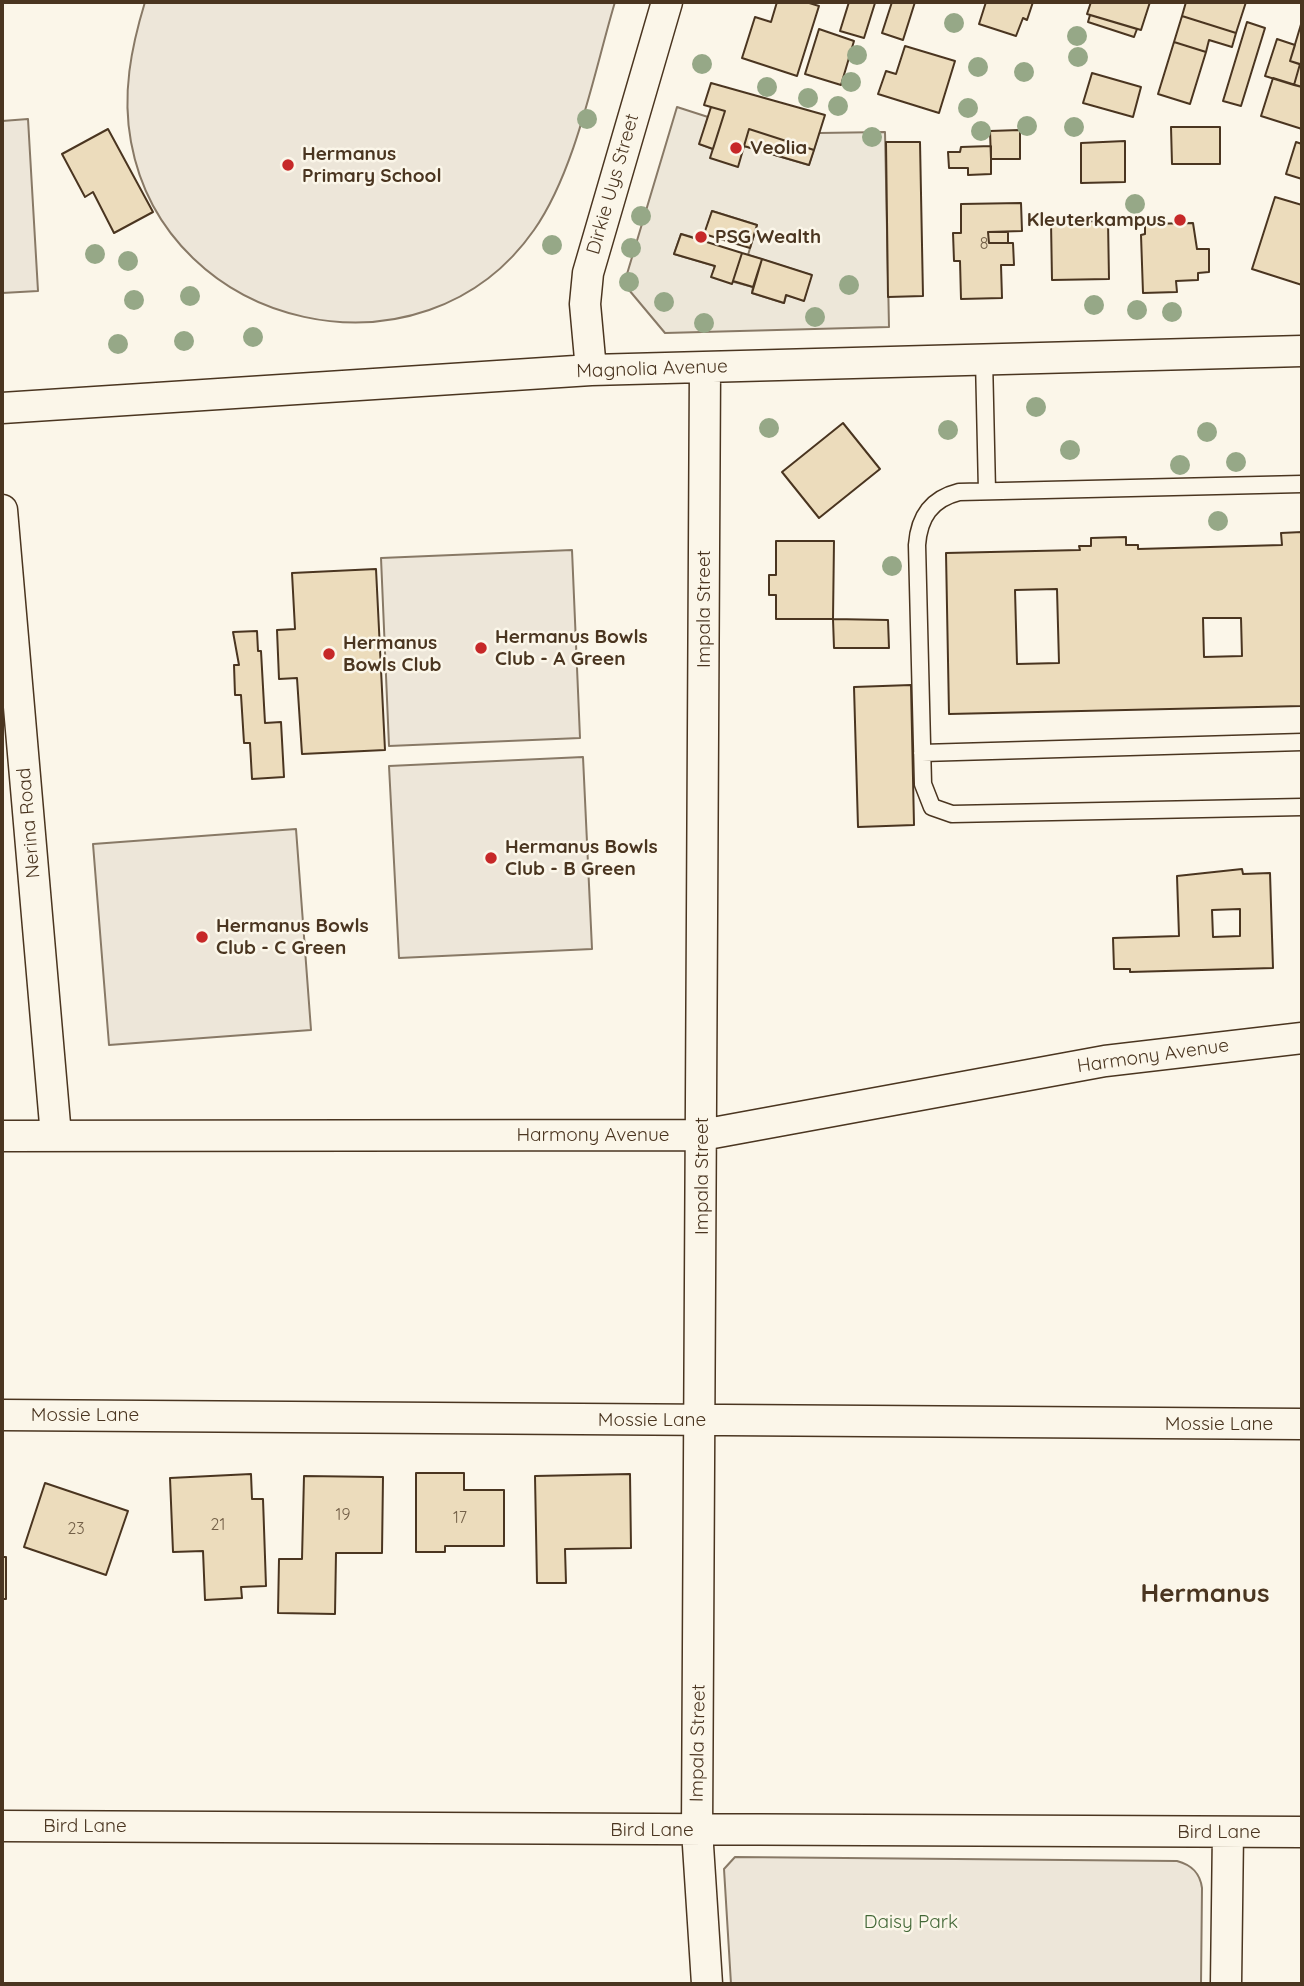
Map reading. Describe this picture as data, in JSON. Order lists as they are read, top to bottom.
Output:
{
  "streets": {
    "street": [
      "Dirkie Uys Street",
      "Magnolia Avenue",
      "Impala Street",
      "Nerina Road",
      "Harmony Avenue",
      "Mossie Lane",
      "Bird Lane"
    ]
  },
  "crossings": [
    ["Dirkie Uys Street", "Magnolia Avenue"],
    ["Magnolia Avenue", "Impala Street"],
    ["Impala Street", "Harmony Avenue"],
    ["Impala Street", "Mossie Lane"],
    ["Impala Street", "Bird Lane"],
    ["Nerina Road", "Harmony Avenue"]
  ],
  "districts": ["Hermanus"],
  "parks": ["Daisy Park"],
  "places": [
    "Veolia",
    "Hermanus Primary School",
    "Kleuterkampus",
    "PSG Wealth",
    "Hermanus Bowls Club - A Green",
    "Hermanus Bowls Club",
    "Hermanus Bowls Club - B Green",
    "Hermanus Bowls Club - C Green"
  ],
  "house_numbers": [
    "8",
    "19",
    "17",
    "21",
    "23"
  ]
}
